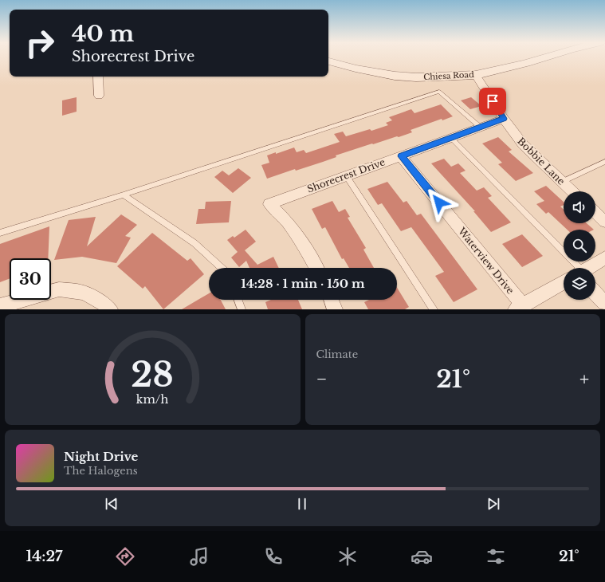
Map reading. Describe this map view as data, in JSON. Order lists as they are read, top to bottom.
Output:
{
  "streets": {
    "main road": ["Chiesa Road"],
    "street": ["Bobbie Lane", "Shorecrest Drive", "Waterview Drive"]
  },
  "crossings": [
    ["Chiesa Road", "Bobbie Lane"],
    ["Bobbie Lane", "Shorecrest Drive"],
    ["Shorecrest Drive", "Waterview Drive"]
  ],
  "page": {
    "turn": ["40 m", "Shorecrest Drive"],
    "limit": "30",
    "trip": "14:28 · 1 min · 150 m",
    "tile": "Climate",
    "heat": ["−", "21°", "+"],
    "song": ["Night Drive", "The Halogens"],
    "tabs": ["14:27", "21°"],
    "gauge": ["28", "km/h"]
  }
}
